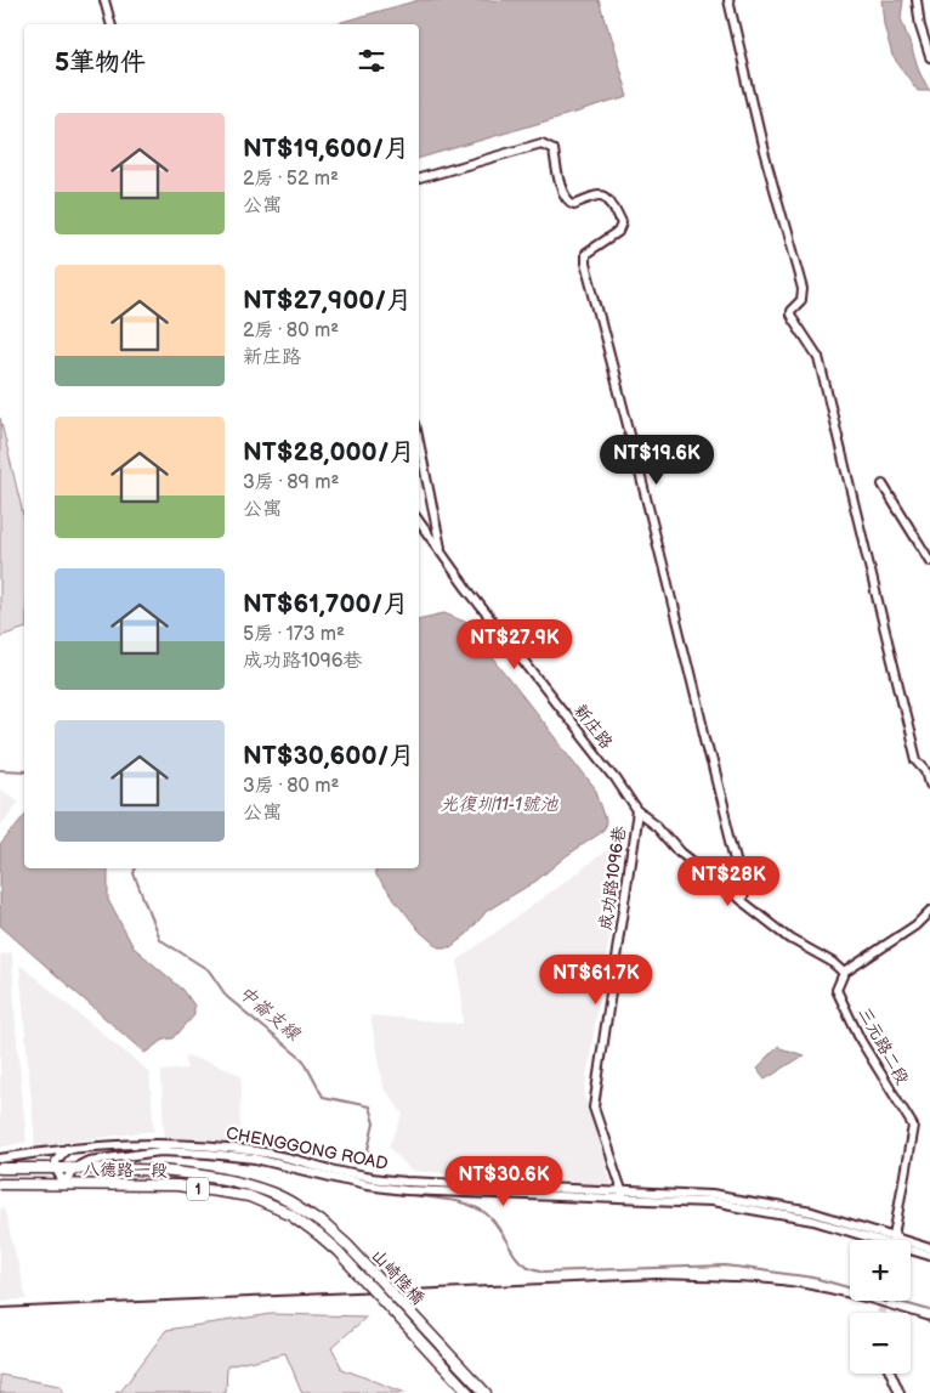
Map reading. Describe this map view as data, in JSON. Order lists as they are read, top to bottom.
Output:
{
  "streets": {
    "main road": ["八德路一段", "1", "山崎陸橋"],
    "street": [
      "新庄路",
      "成功路1096巷",
      "三元路二段",
      "CHENGGONG ROAD"
    ]
  },
  "crossings": [
    ["新庄路", "成功路1096巷"],
    ["成功路1096巷", "CHENGGONG ROAD"],
    ["CHENGGONG ROAD", "八德路一段"],
    ["CHENGGONG ROAD", "1"],
    ["八德路一段", "1"],
    ["八德路一段", "山崎陸橋"]
  ],
  "water": ["光復圳11-1號池", "中崙支線"],
  "page": {
    "heading": "5筆物件",
    "list": [
      {
        "name": "NT$19,600/月",
        "note": "2房 · 52 m² · 公寓"
      },
      {
        "name": "NT$27,900/月",
        "note": "2房 · 80 m² · 新庄路"
      },
      {
        "name": "NT$28,000/月",
        "note": "3房 · 89 m² · 公寓"
      },
      {
        "name": "NT$61,700/月",
        "note": "5房 · 173 m² · 成功路1096巷"
      },
      {
        "name": "NT$30,600/月",
        "note": "3房 · 80 m² · 公寓"
      }
    ],
    "price": [
      "NT$19.6K",
      "NT$27.9K",
      "NT$28K",
      "NT$61.7K",
      "NT$30.6K"
    ],
    "map_buttons": ["+", "−"]
  }
}
